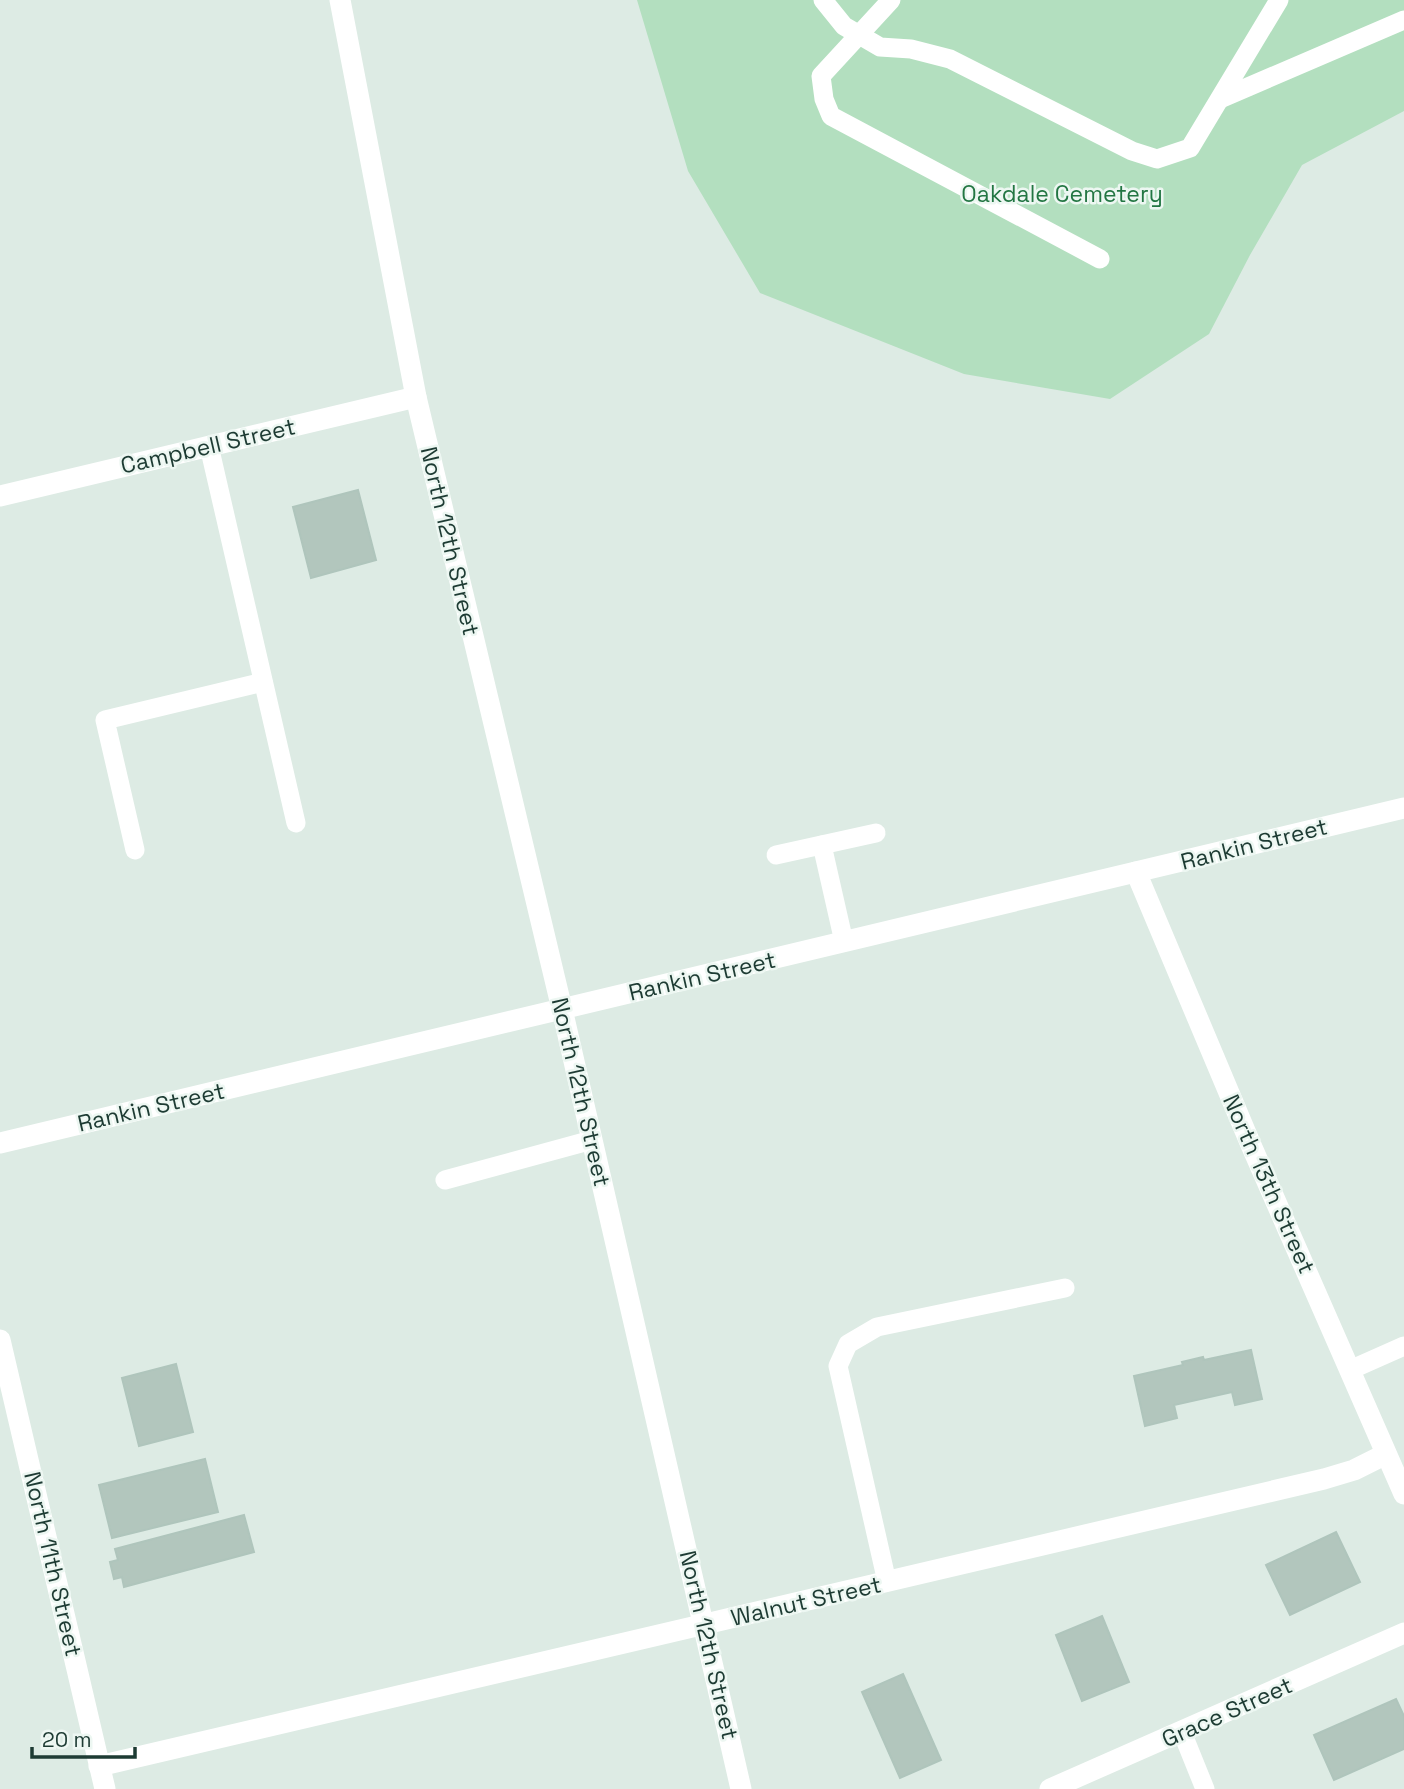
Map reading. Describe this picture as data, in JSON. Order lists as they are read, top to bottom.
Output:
{
  "streets": {
    "street": [
      "Campbell Street",
      "North 12th Street",
      "Rankin Street",
      "North 13th Street",
      "North 11th Street",
      "Walnut Street",
      "Grace Street"
    ]
  },
  "crossings": [
    ["Campbell Street", "North 12th Street"],
    ["North 12th Street", "Rankin Street"],
    ["North 12th Street", "Walnut Street"],
    ["Rankin Street", "North 13th Street"],
    ["North 13th Street", "Walnut Street"],
    ["North 11th Street", "Walnut Street"]
  ],
  "parks": ["Oakdale Cemetery"],
  "scale_bar": "20 m"
}
